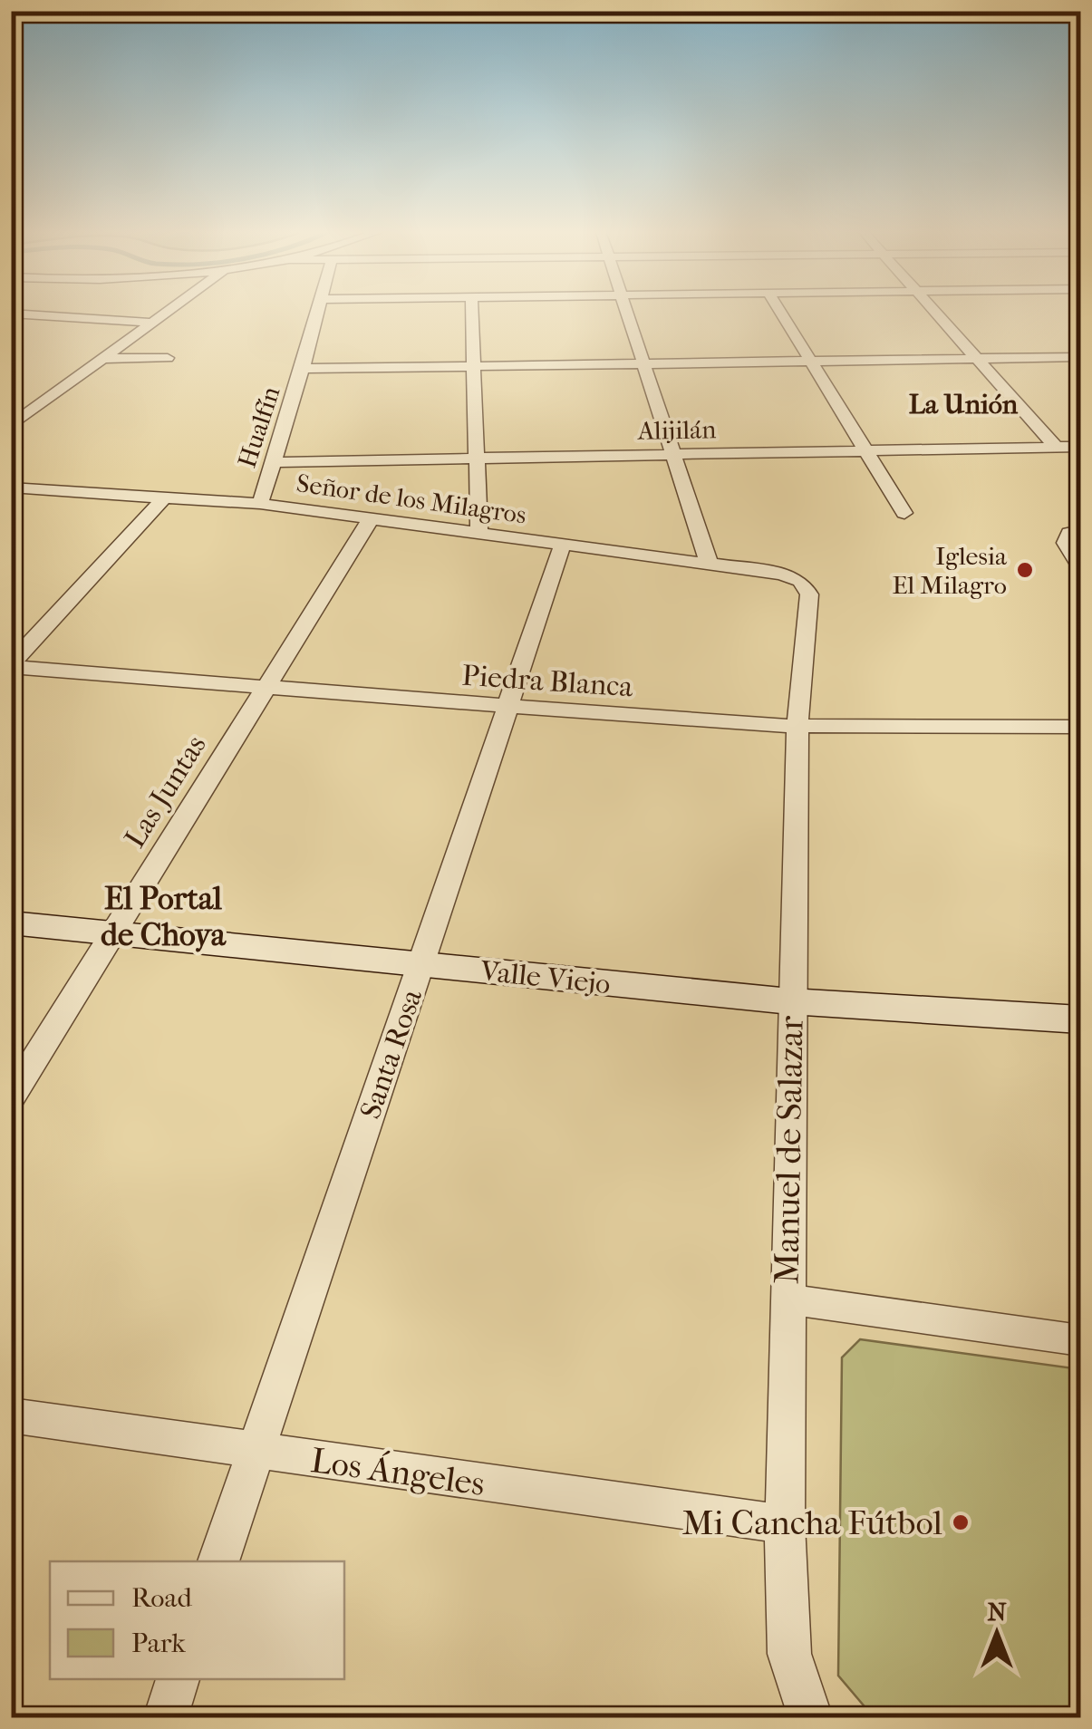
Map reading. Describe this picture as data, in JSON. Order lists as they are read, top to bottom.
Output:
{
  "streets": {
    "street": [
      "Hualfín",
      "Alijilán",
      "Señor de los Milagros",
      "Piedra Blanca",
      "Las Juntas",
      "Valle Viejo",
      "Santa Rosa",
      "Manuel de Salazar",
      "Los Ángeles"
    ]
  },
  "crossings": [
    ["Hualfín", "Alijilán"],
    ["Hualfín", "Señor de los Milagros"],
    ["Señor de los Milagros", "Las Juntas"],
    ["Señor de los Milagros", "Santa Rosa"],
    ["Señor de los Milagros", "Manuel de Salazar"],
    ["Piedra Blanca", "Las Juntas"],
    ["Piedra Blanca", "Santa Rosa"],
    ["Piedra Blanca", "Manuel de Salazar"],
    ["Las Juntas", "Valle Viejo"],
    ["Valle Viejo", "Santa Rosa"],
    ["Valle Viejo", "Manuel de Salazar"],
    ["Santa Rosa", "Los Ángeles"],
    ["Manuel de Salazar", "Los Ángeles"]
  ],
  "districts": ["La Unión", "El Portal de Choya"],
  "places": ["Iglesia El Milagro", "Mi Cancha Fútbol"],
  "legend": ["Road", "Park"],
  "north": "top"
}
